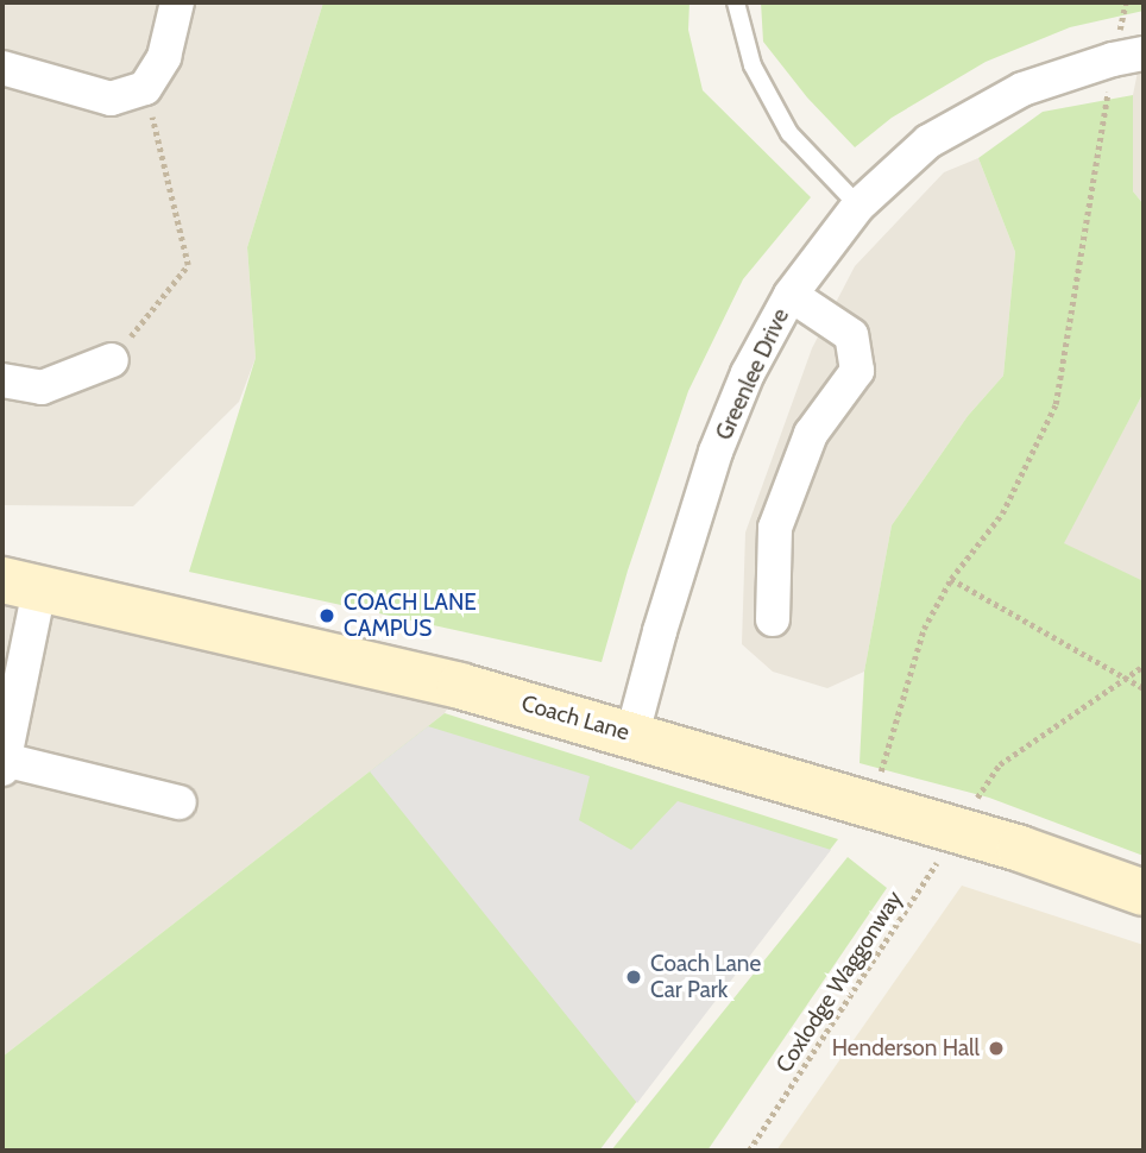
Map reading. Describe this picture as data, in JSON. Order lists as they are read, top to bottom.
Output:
{
  "streets": {
    "street": ["Greenlee Drive", "Coach Lane"],
    "path": ["Coxlodge Waggonway"]
  },
  "crossings": [
    ["Greenlee Drive", "Coach Lane"],
    ["Coach Lane", "Coxlodge Waggonway"]
  ],
  "places": ["COACH LANE CAMPUS", "Coach Lane Car Park", "Henderson Hall"]
}
